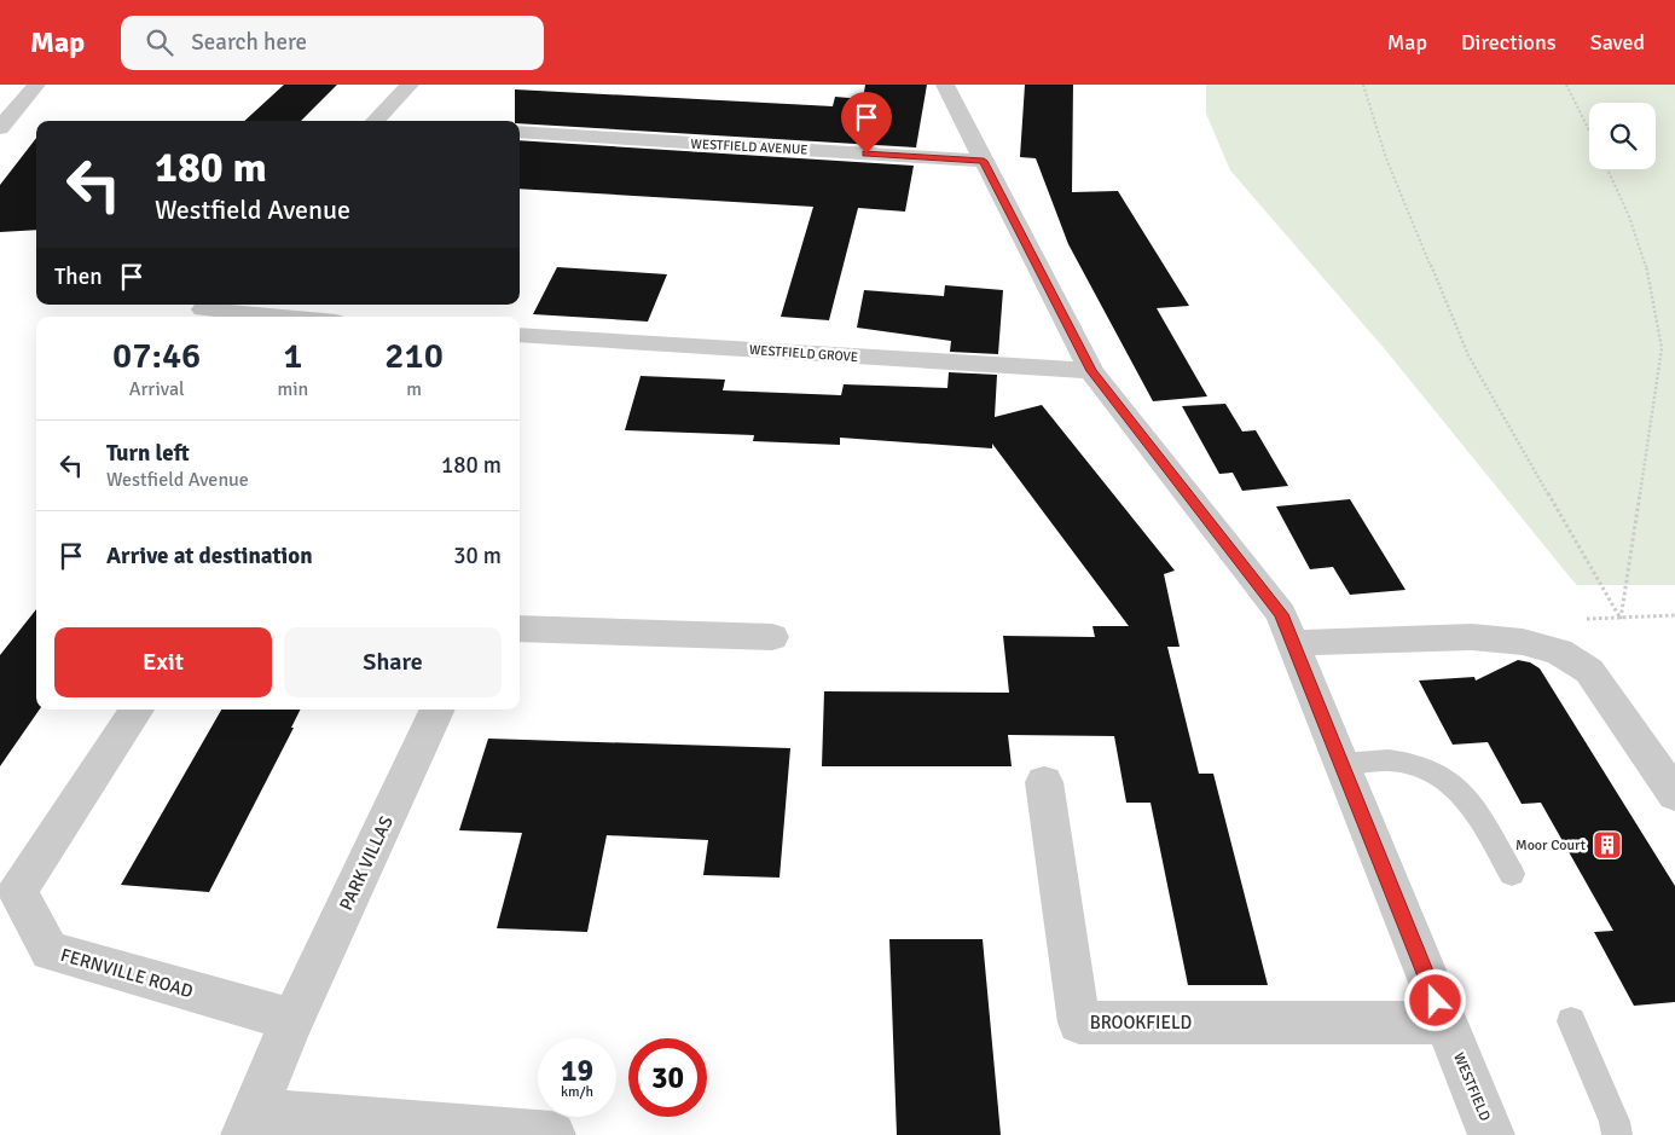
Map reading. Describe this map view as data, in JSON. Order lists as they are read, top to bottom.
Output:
{
  "streets": {
    "street": [
      "WESTFIELD AVENUE",
      "WESTFIELD GROVE",
      "PARK VILLAS",
      "FERNVILLE ROAD",
      "BROOKFIELD",
      "WESTFIELD"
    ]
  },
  "crossings": [
    ["WESTFIELD AVENUE", "WESTFIELD"],
    ["WESTFIELD GROVE", "WESTFIELD"],
    ["PARK VILLAS", "FERNVILLE ROAD"],
    ["BROOKFIELD", "WESTFIELD"]
  ],
  "places": {
    "building": ["Moor Court"]
  },
  "page": {
    "header": "Map",
    "search": "Search here",
    "nav": ["Map", "Directions", "Saved"],
    "turn": ["180 m", "Westfield Avenue"],
    "then": "Then",
    "eta": [
      "07:46",
      "Arrival",
      "1",
      "min",
      "210",
      "m"
    ],
    "list": [
      {
        "name": "Turn left",
        "note": "Westfield Avenue",
        "value": "180 m"
      },
      {
        "name": "Arrive at destination",
        "value": "30 m"
      }
    ],
    "buttons": ["Exit", "Share"],
    "speed": "19 km/h",
    "limit": "30"
  }
}
